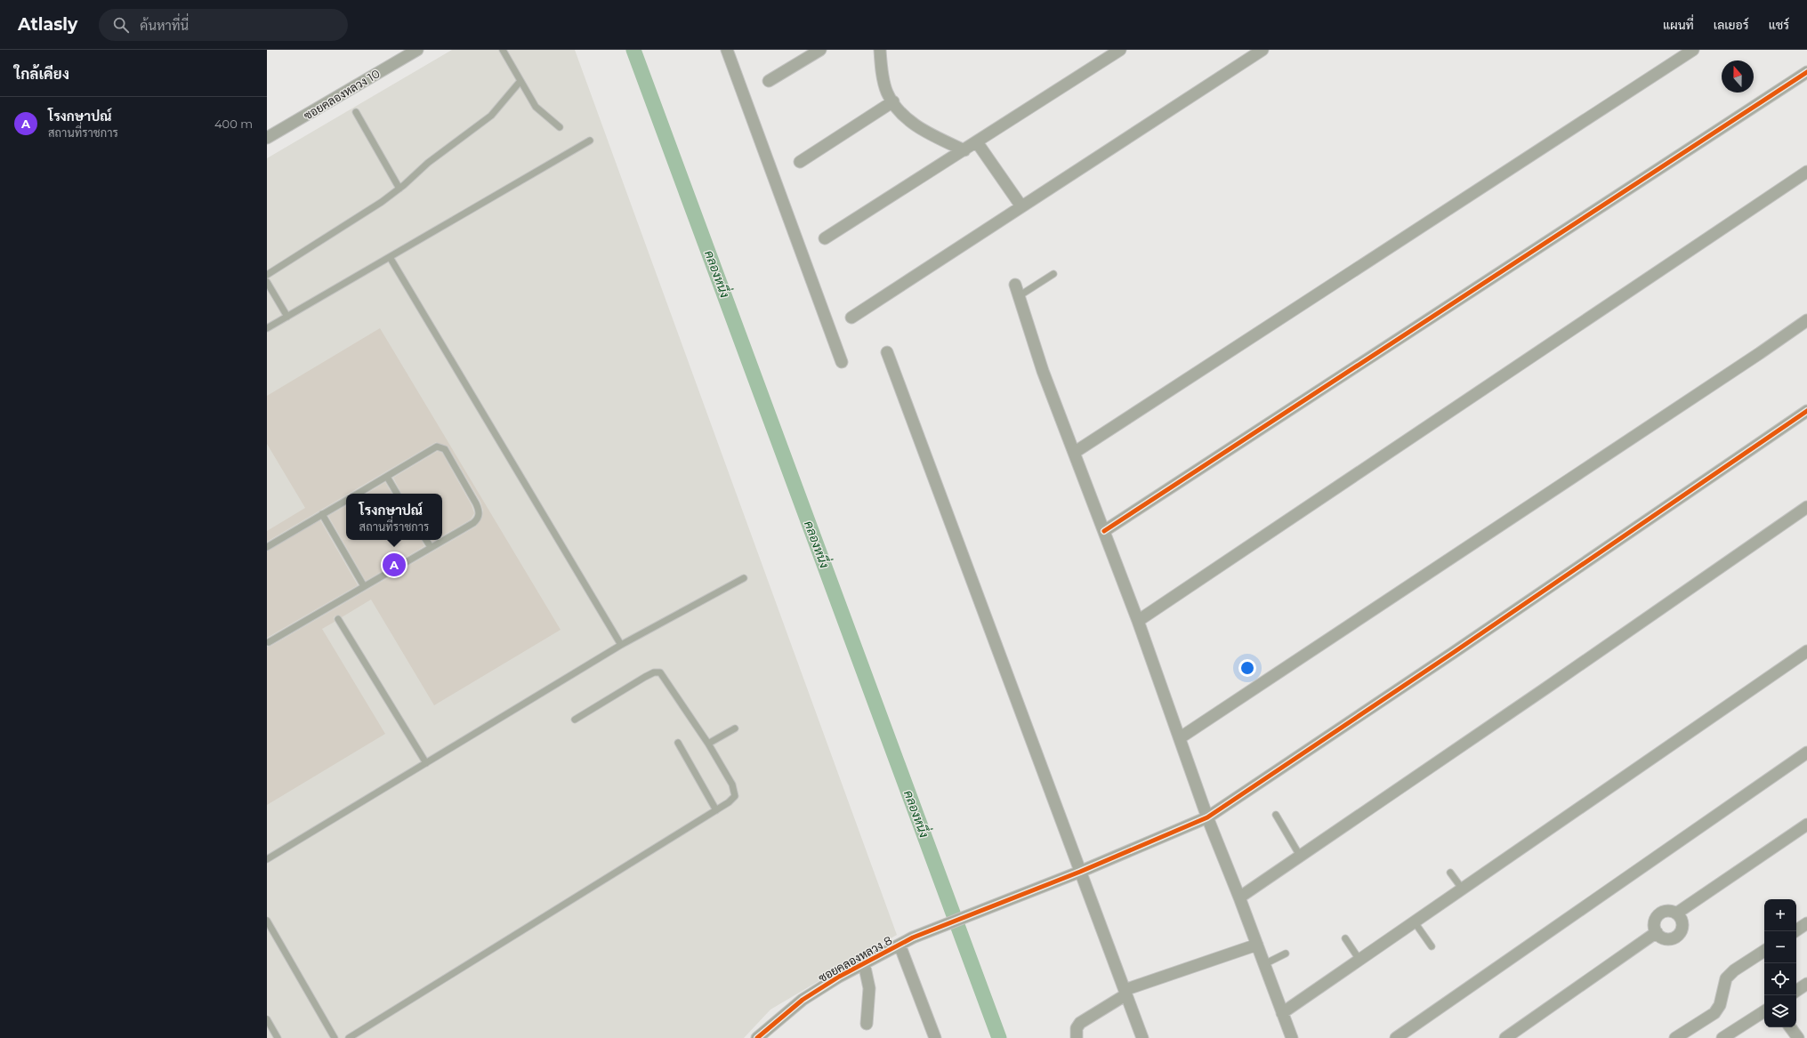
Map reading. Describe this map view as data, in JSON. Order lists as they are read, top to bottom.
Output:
{
  "streets": {
    "street": ["ซอยคลองหลวง 10", "ซอยคลองหลวง 8"]
  },
  "water": ["คลองหนึ่ง"],
  "north": "top",
  "page": {
    "header": "Atlasly",
    "search": "ค้นหาที่นี่",
    "nav": ["แผนที่", "เลเยอร์", "แชร์"],
    "heading": "ใกล้เคียง",
    "list": [
      {
        "mark": "A",
        "name": "โรงกษาปณ์",
        "note": "สถานที่ราชการ",
        "value": "400 m"
      }
    ],
    "popup": ["โรงกษาปณ์", "สถานที่ราชการ"],
    "pins": "A",
    "map_buttons": ["+", "−"]
  }
}
